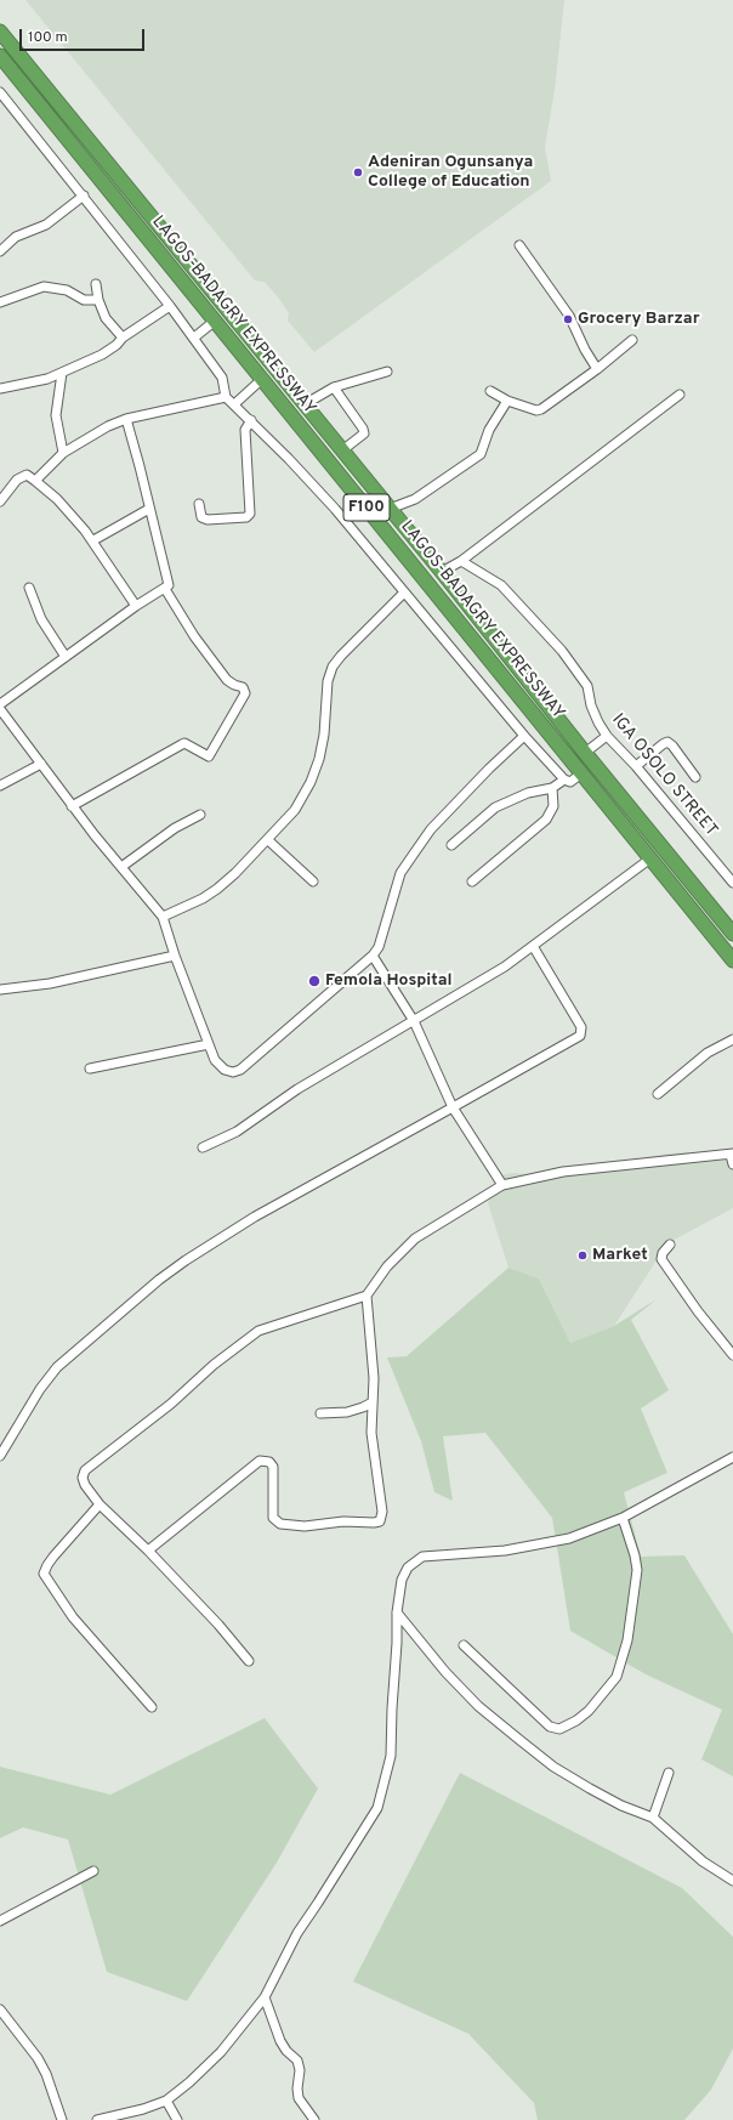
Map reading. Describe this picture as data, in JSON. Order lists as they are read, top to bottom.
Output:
{
  "streets": {
    "highway": ["LAGOS-BADAGRY EXPRESSWAY", "F100"],
    "street": ["IGA OSOLO STREET"]
  },
  "places": [
    "Adeniran Ogunsanya College of Education",
    "Grocery Barzar",
    "Femola Hospital",
    "Market"
  ],
  "scale_bar": "100 m"
}
